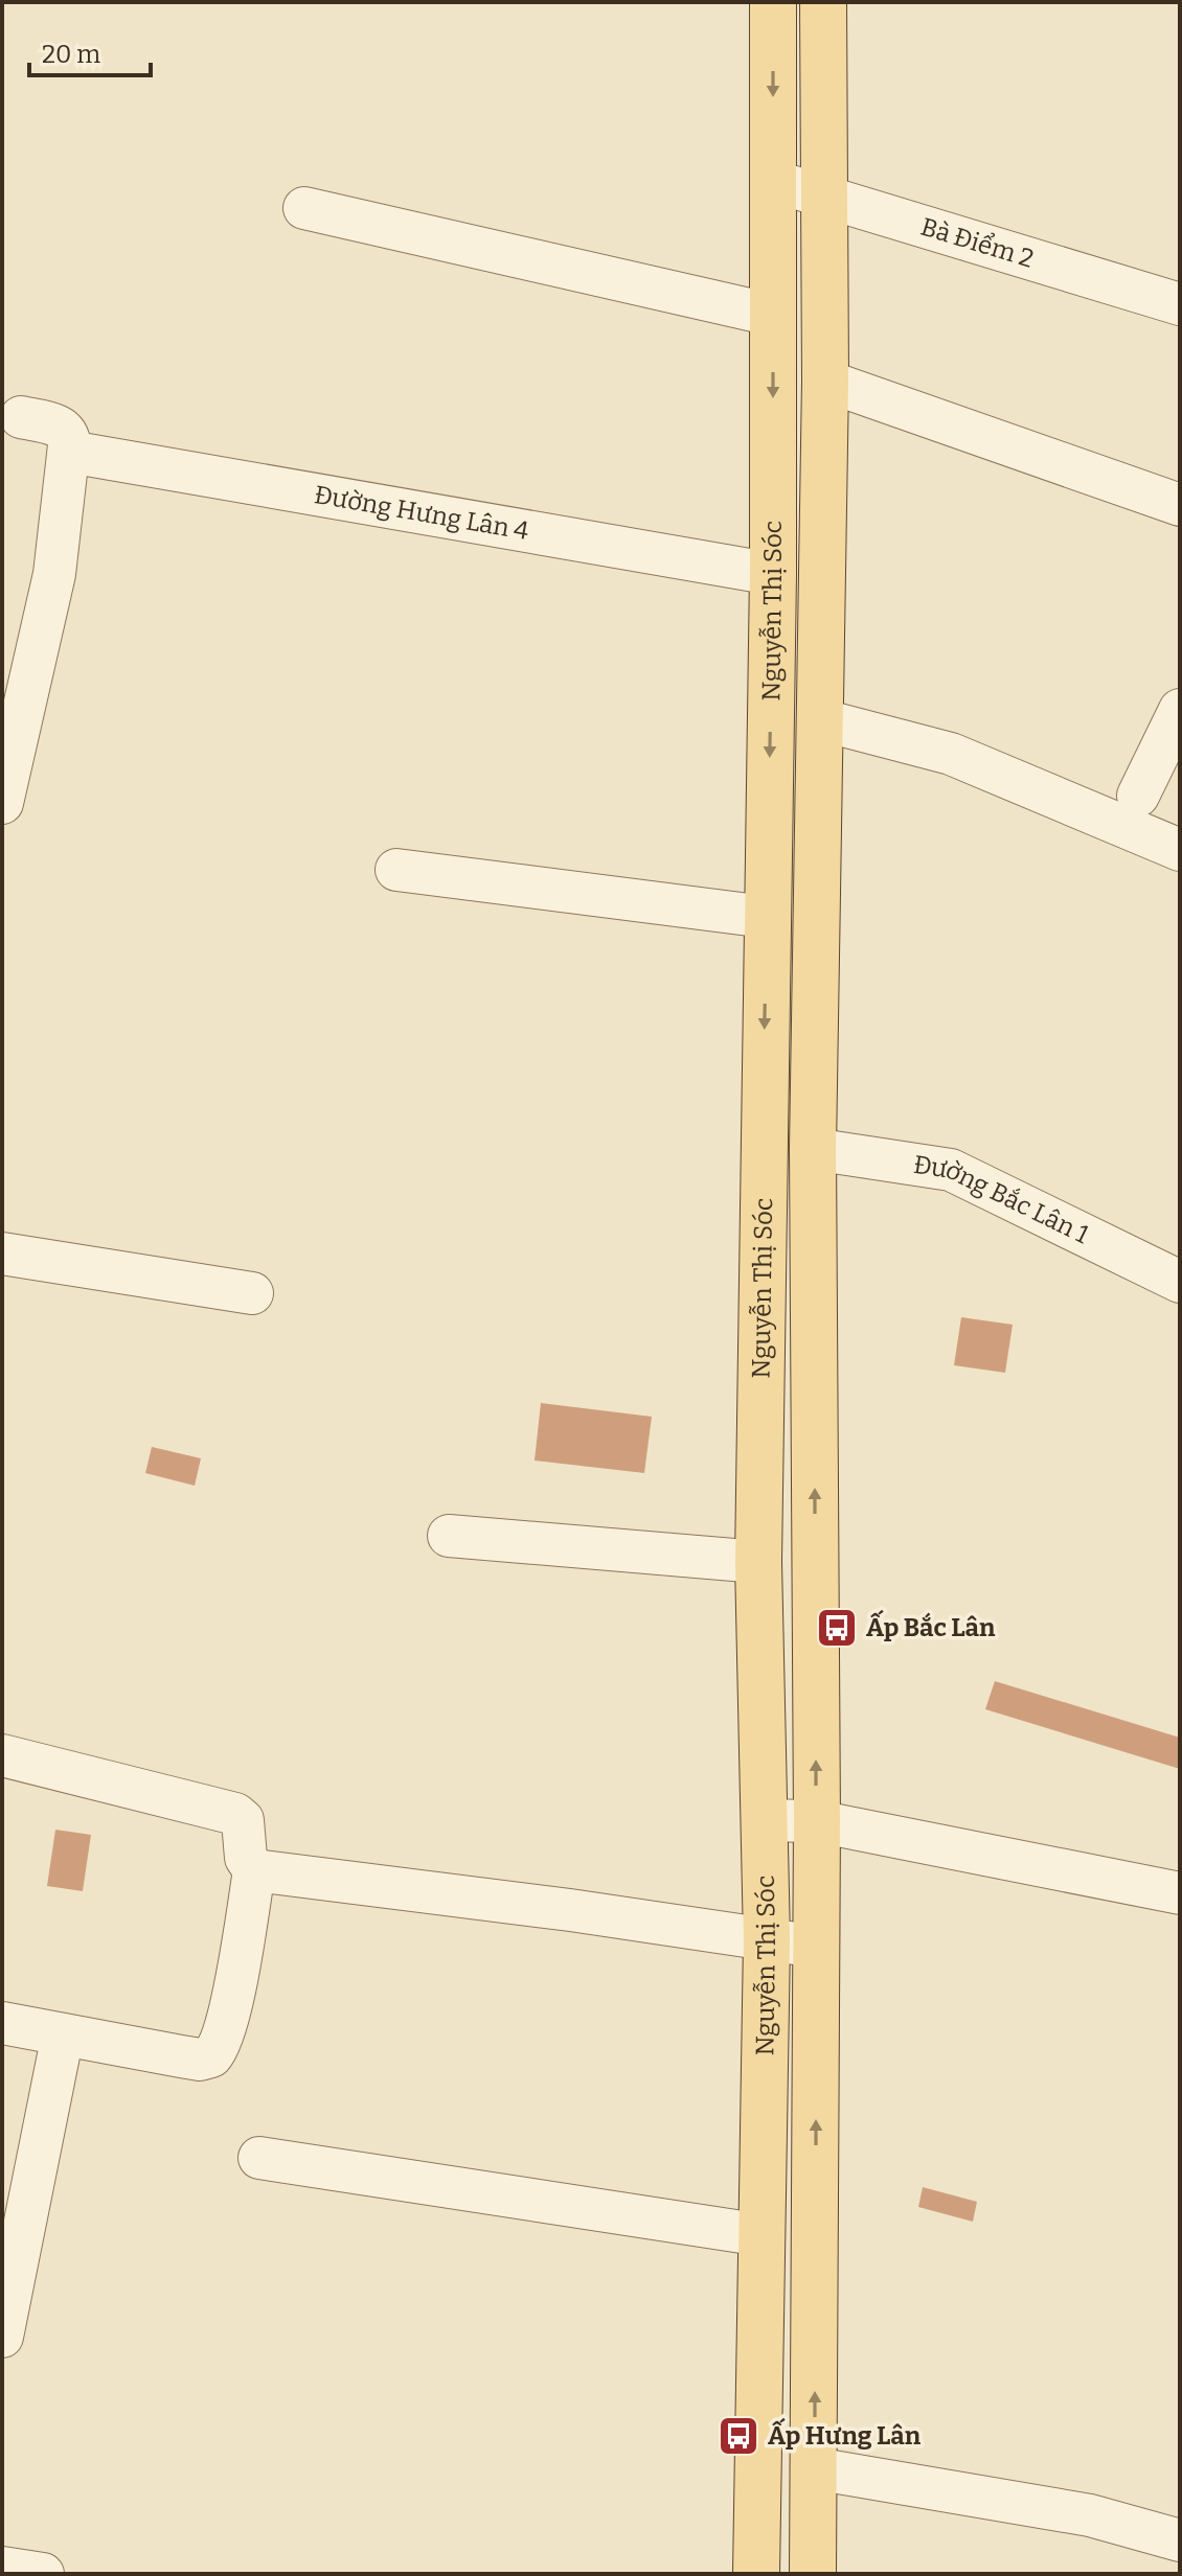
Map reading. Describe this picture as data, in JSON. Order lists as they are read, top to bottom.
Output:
{
  "streets": {
    "main road": ["Nguyễn Thị Sóc"],
    "street": ["Bà Điểm 2", "Đường Hưng Lân 4", "Đường Bắc Lân 1"]
  },
  "crossings": [
    ["Bà Điểm 2", "Nguyễn Thị Sóc"],
    ["Đường Hưng Lân 4", "Nguyễn Thị Sóc"],
    ["Nguyễn Thị Sóc", "Đường Bắc Lân 1"]
  ],
  "places": {
    "bus stop": ["Ấp Bắc Lân", "Ấp Hưng Lân"]
  },
  "scale_bar": "20 m"
}
